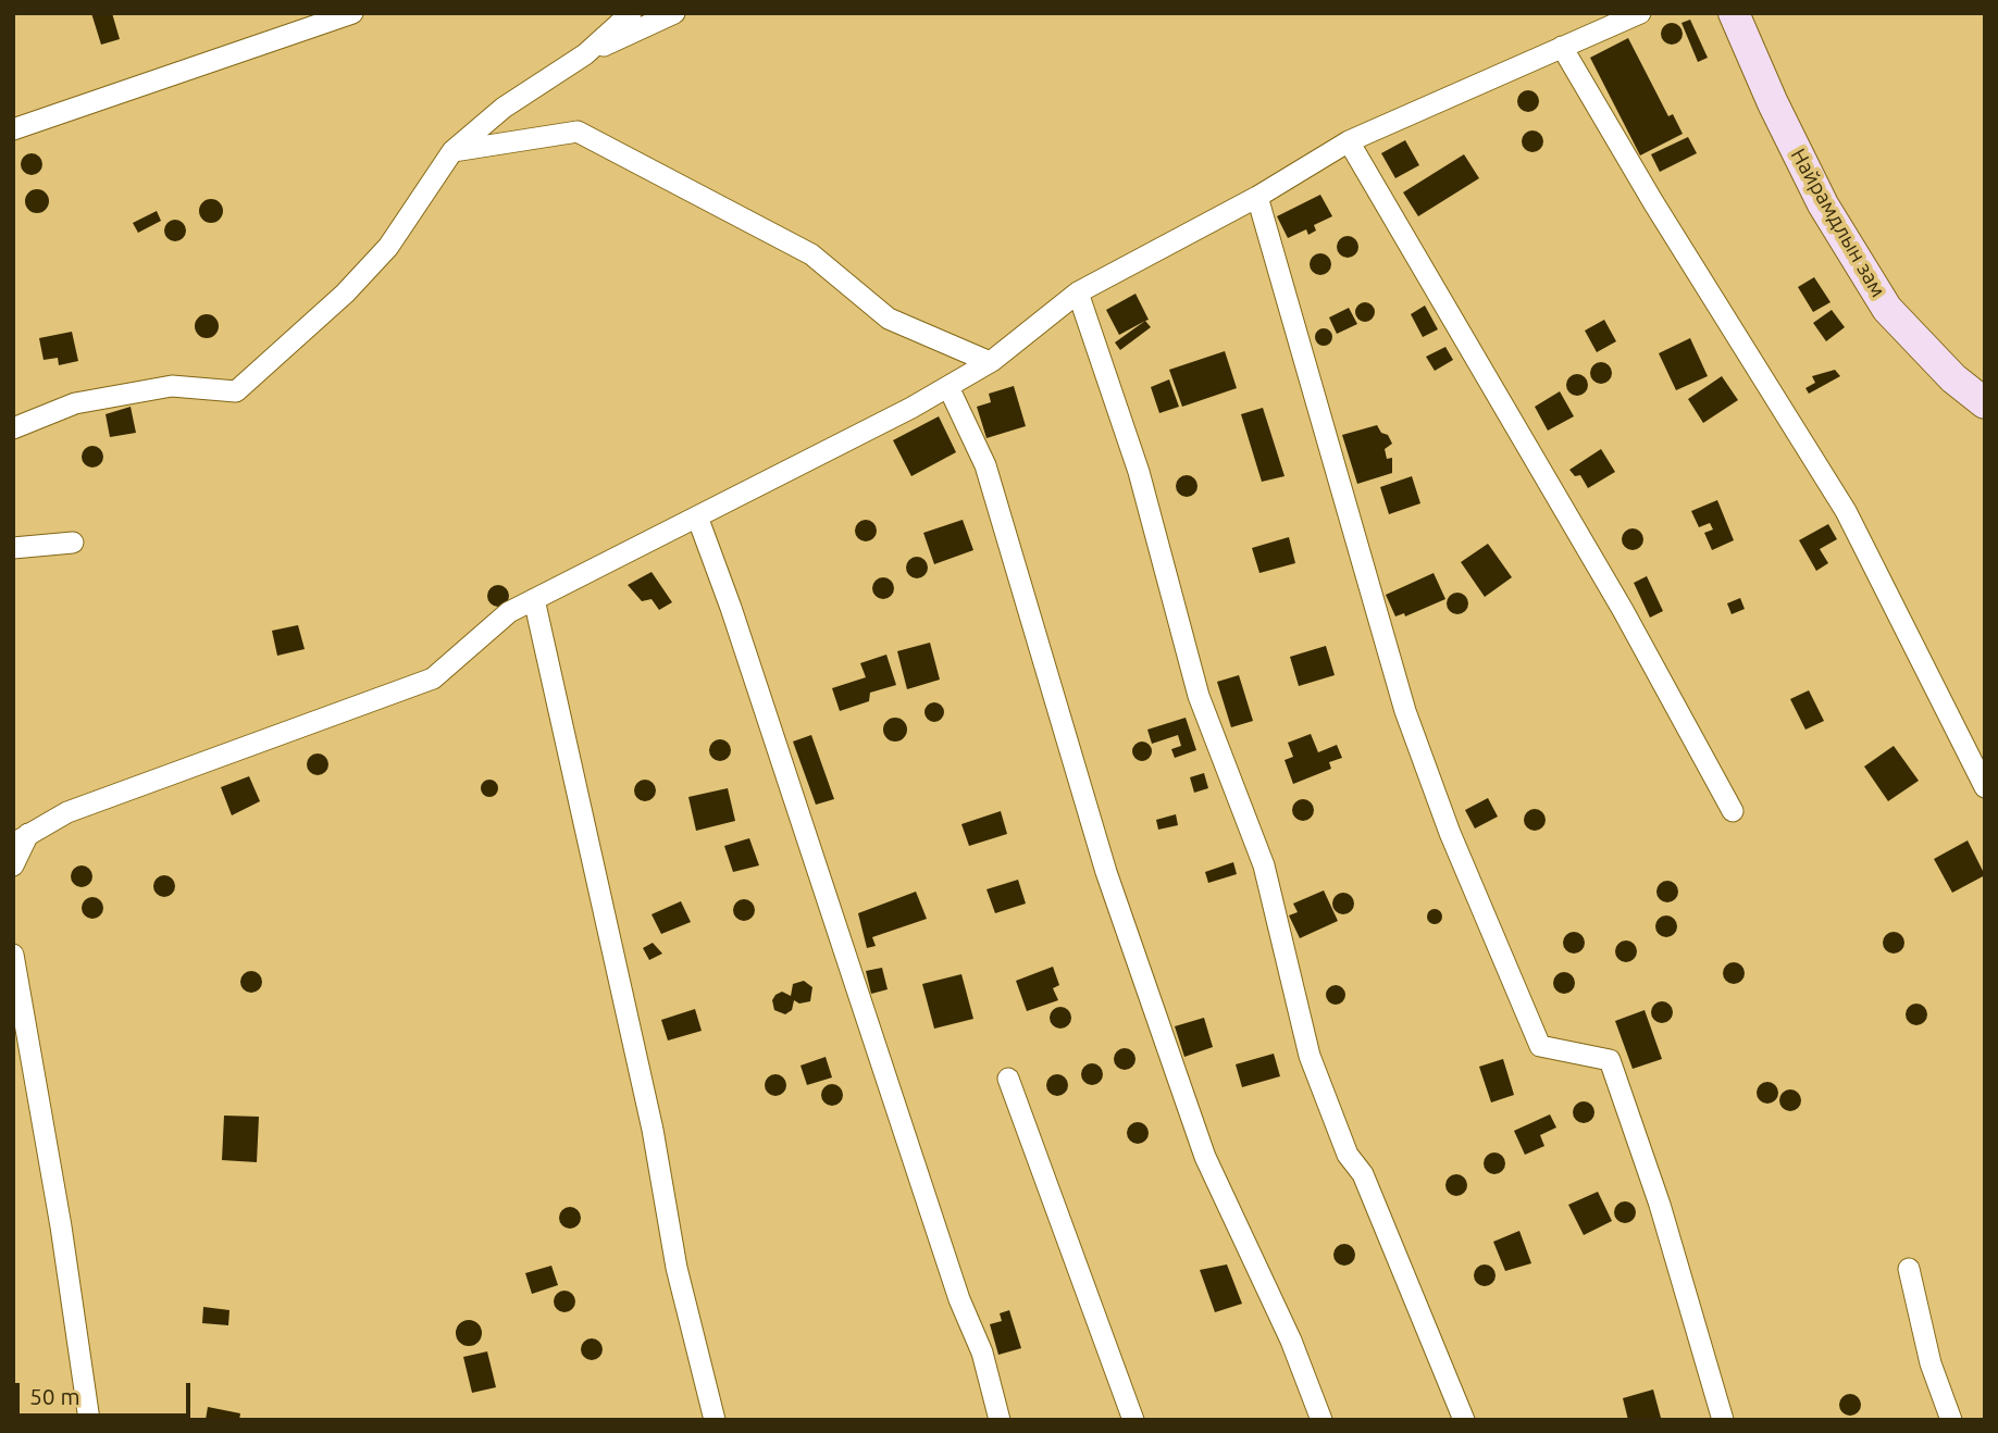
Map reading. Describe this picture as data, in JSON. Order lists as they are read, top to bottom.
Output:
{
  "streets": {
    "main road": ["Найрамдлын зам"]
  },
  "scale_bar": "50 m"
}
